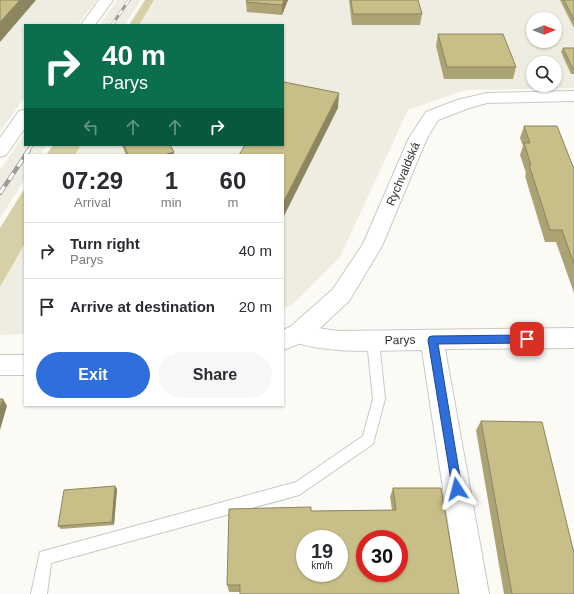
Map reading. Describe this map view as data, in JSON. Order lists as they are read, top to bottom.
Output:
{
  "streets": {
    "street": ["Rychvaldská", "Parys"]
  },
  "crossings": [
    ["Rychvaldská", "Parys"]
  ],
  "north": "right",
  "page": {
    "turn": ["40 m", "Parys"],
    "eta": [
      "07:29",
      "Arrival",
      "1",
      "min",
      "60",
      "m"
    ],
    "list": [
      {
        "name": "Turn right",
        "note": "Parys",
        "value": "40 m"
      },
      {
        "name": "Arrive at destination",
        "value": "20 m"
      }
    ],
    "buttons": ["Exit", "Share"],
    "speed": "19 km/h",
    "limit": "30"
  }
}
